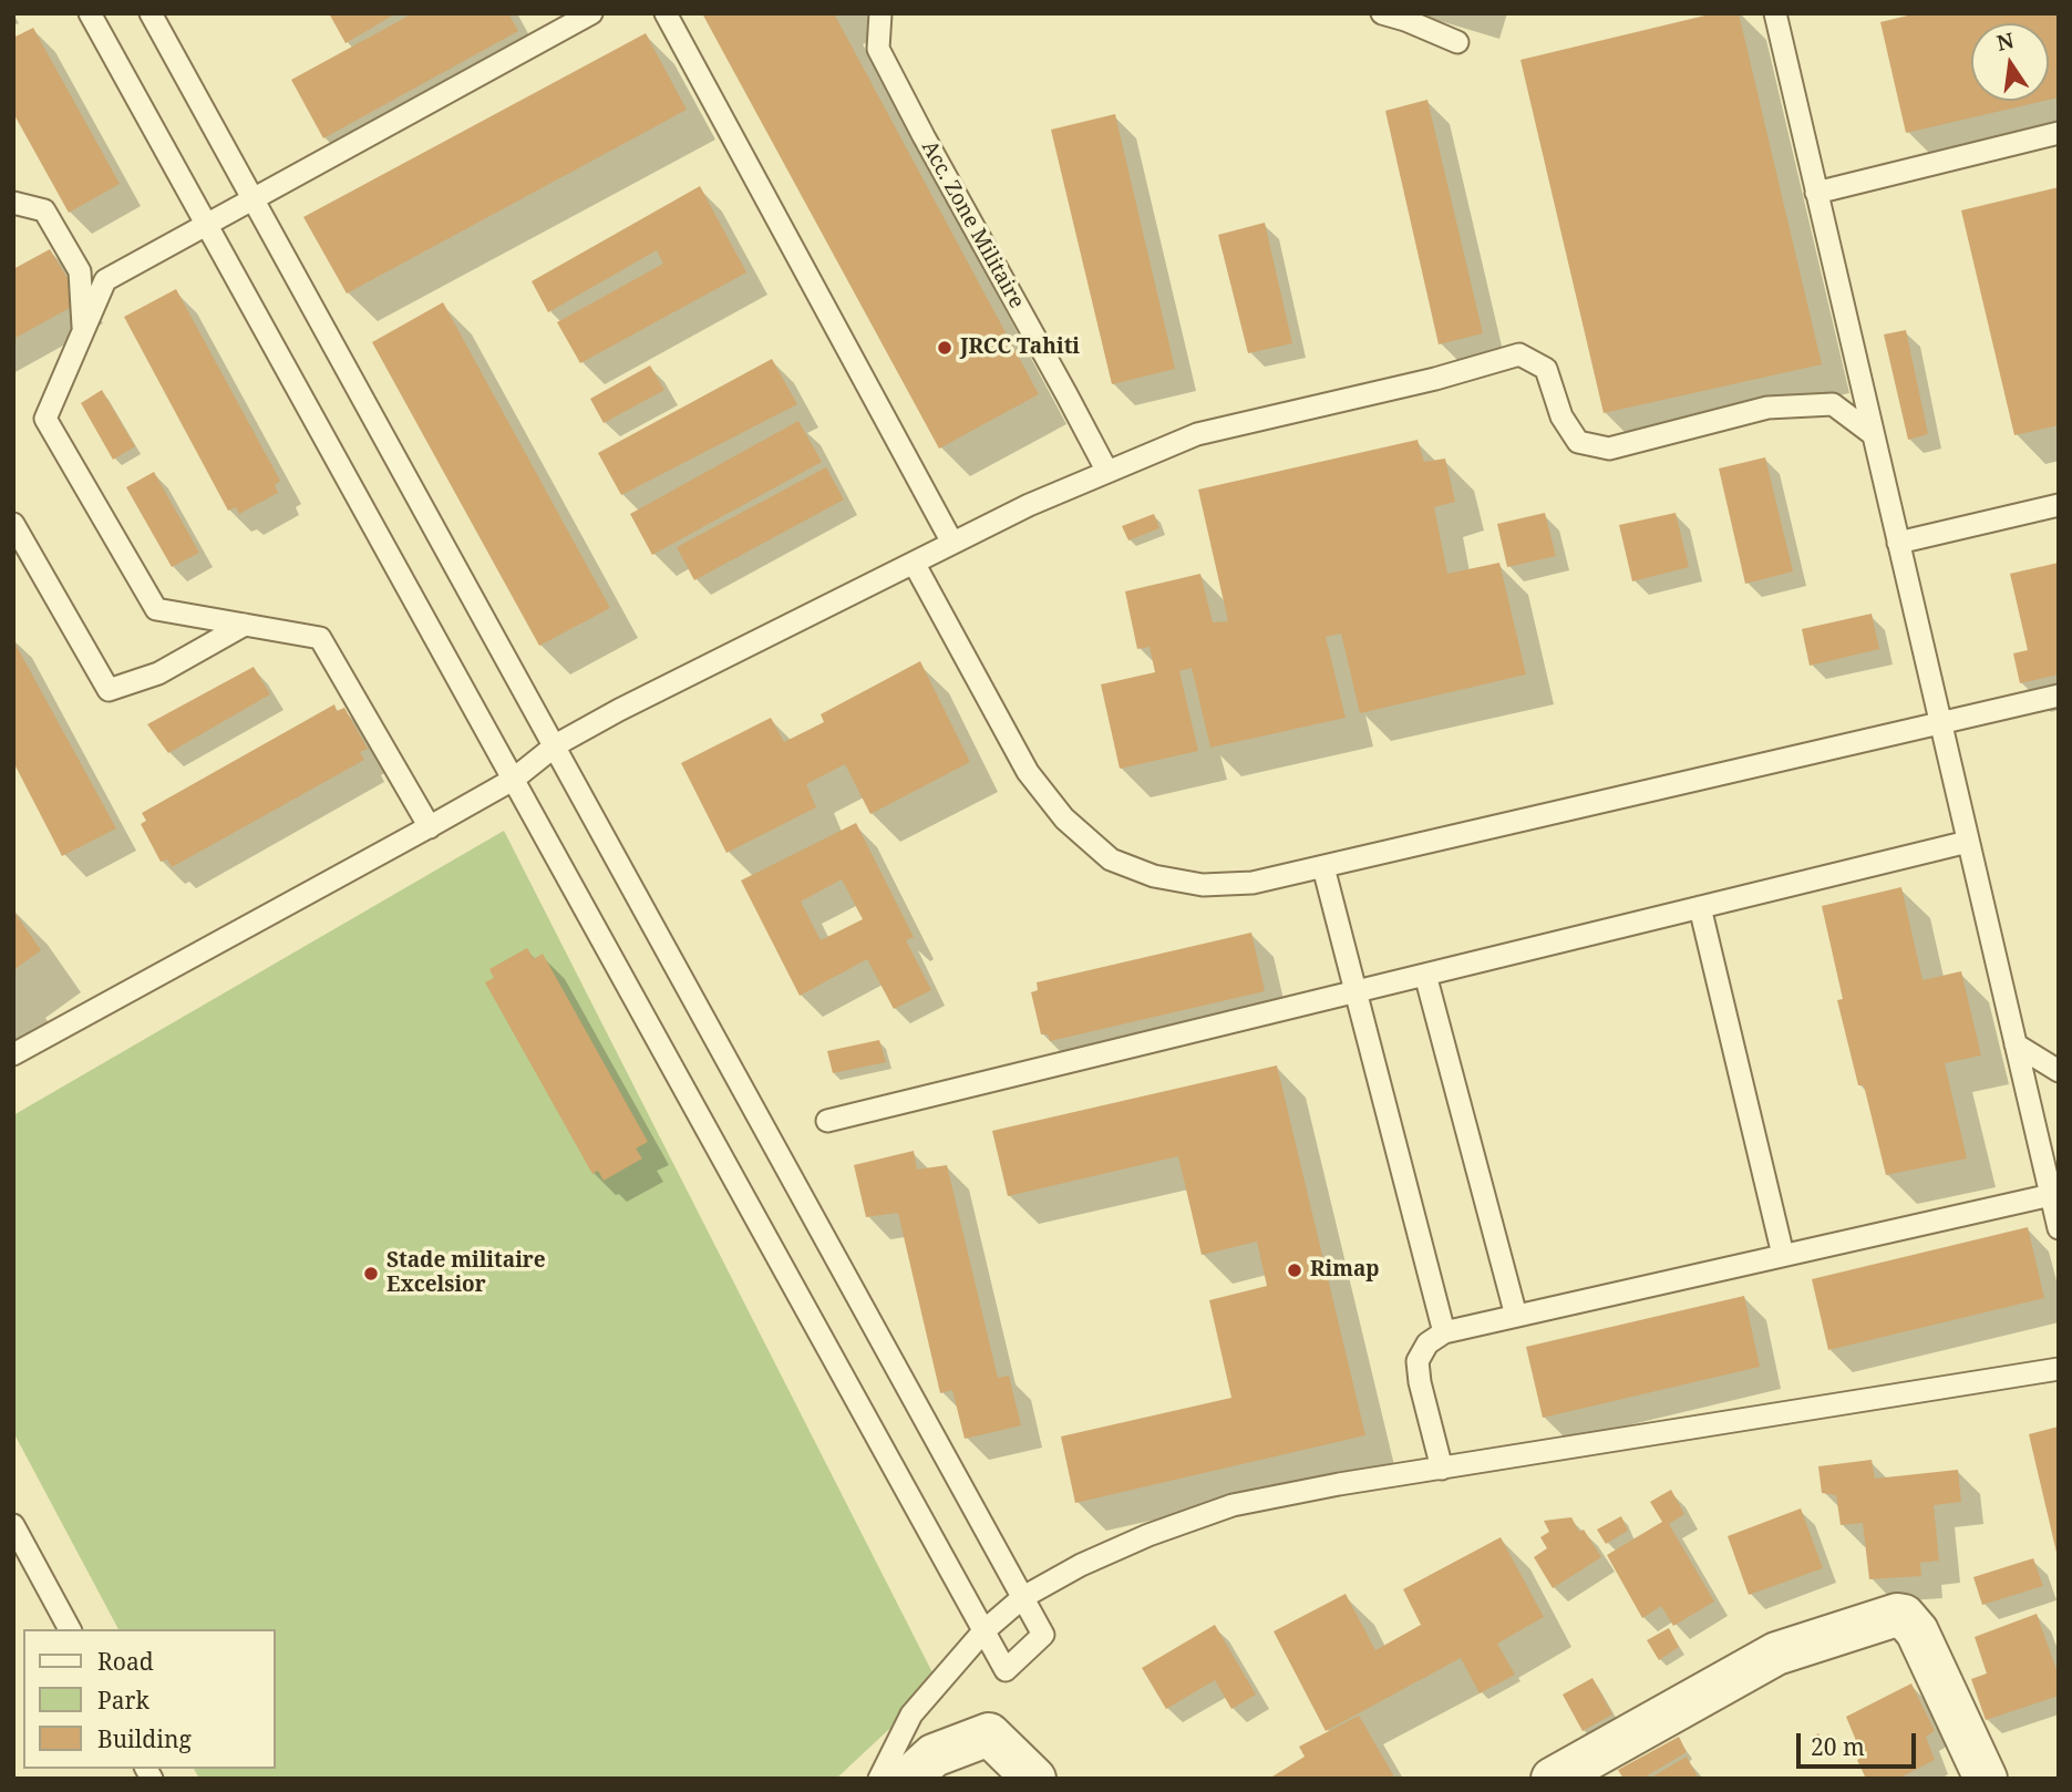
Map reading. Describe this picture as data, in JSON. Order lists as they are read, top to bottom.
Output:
{
  "streets": {
    "lane": ["Acc. Zone Militaire"]
  },
  "places": ["JRCC Tahiti", "Rimap", "Stade militaire Excelsior"],
  "legend": ["Road", "Park", "Building"],
  "scale_bar": "20 m",
  "north": "top"
}
